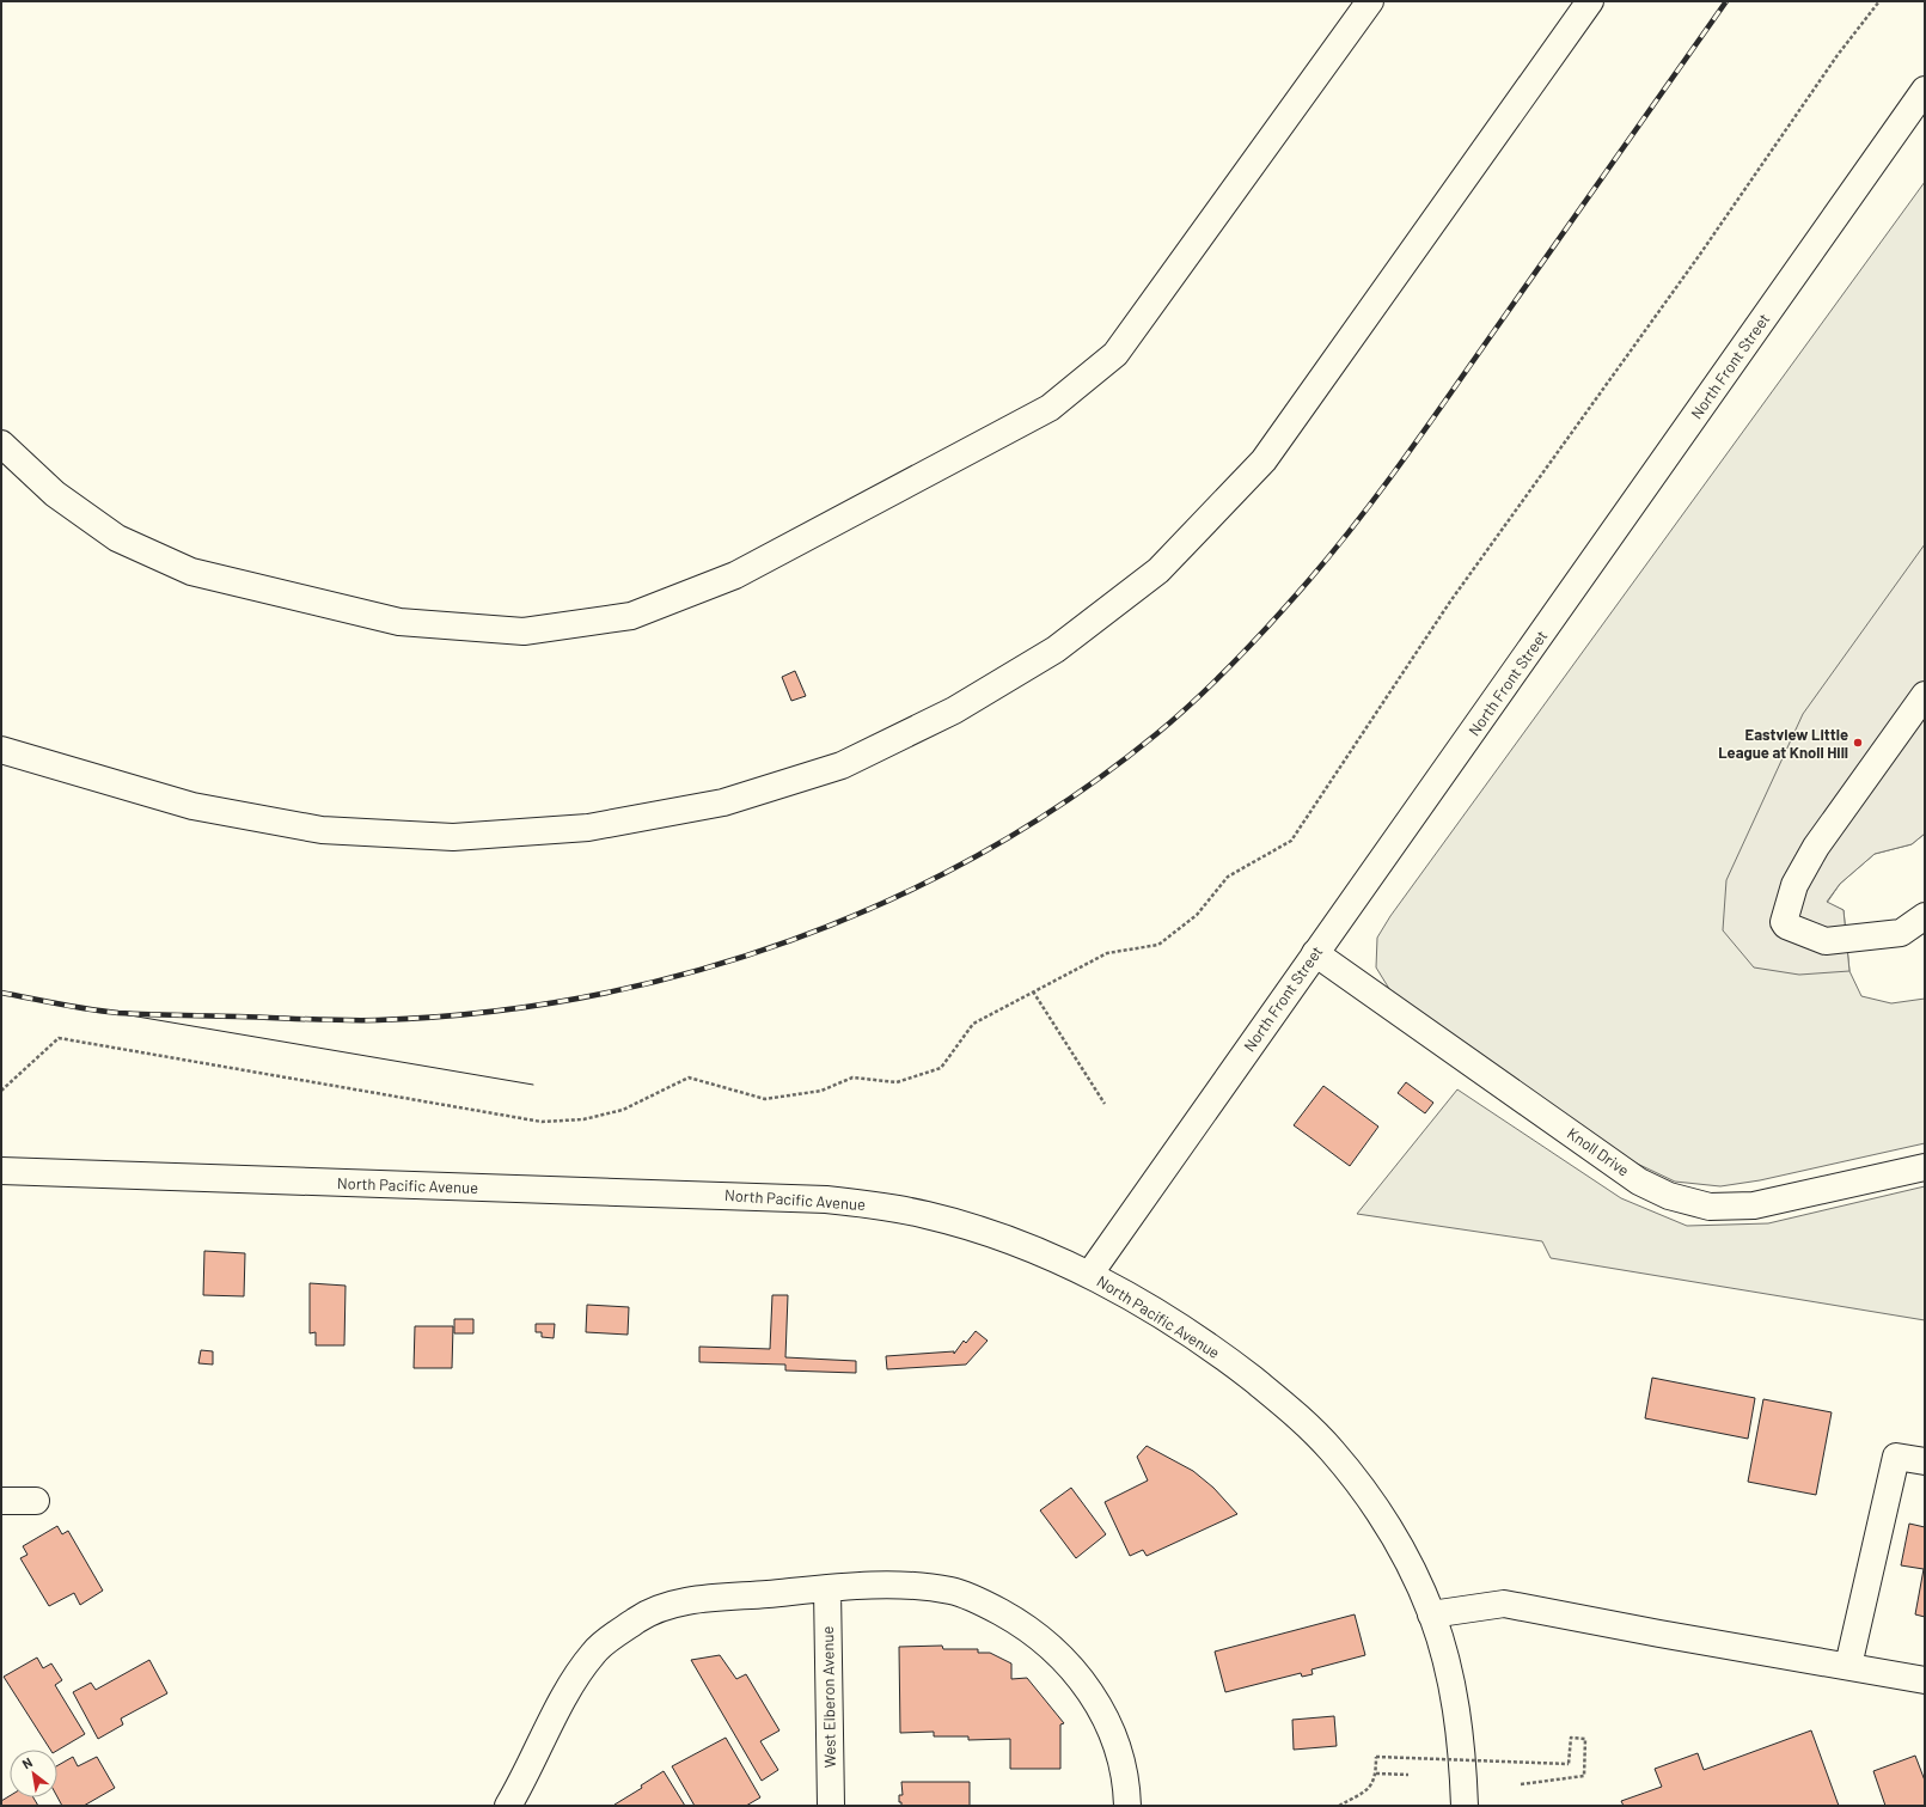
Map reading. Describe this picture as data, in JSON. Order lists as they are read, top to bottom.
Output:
{
  "streets": {
    "main road": [
      "North Front Street",
      "Knoll Drive",
      "North Pacific Avenue",
      "West Elberon Avenue"
    ]
  },
  "crossings": [
    ["North Front Street", "Knoll Drive"],
    ["North Front Street", "North Pacific Avenue"]
  ],
  "places": ["Eastview Little League at Knoll Hill"],
  "north": "top left"
}
